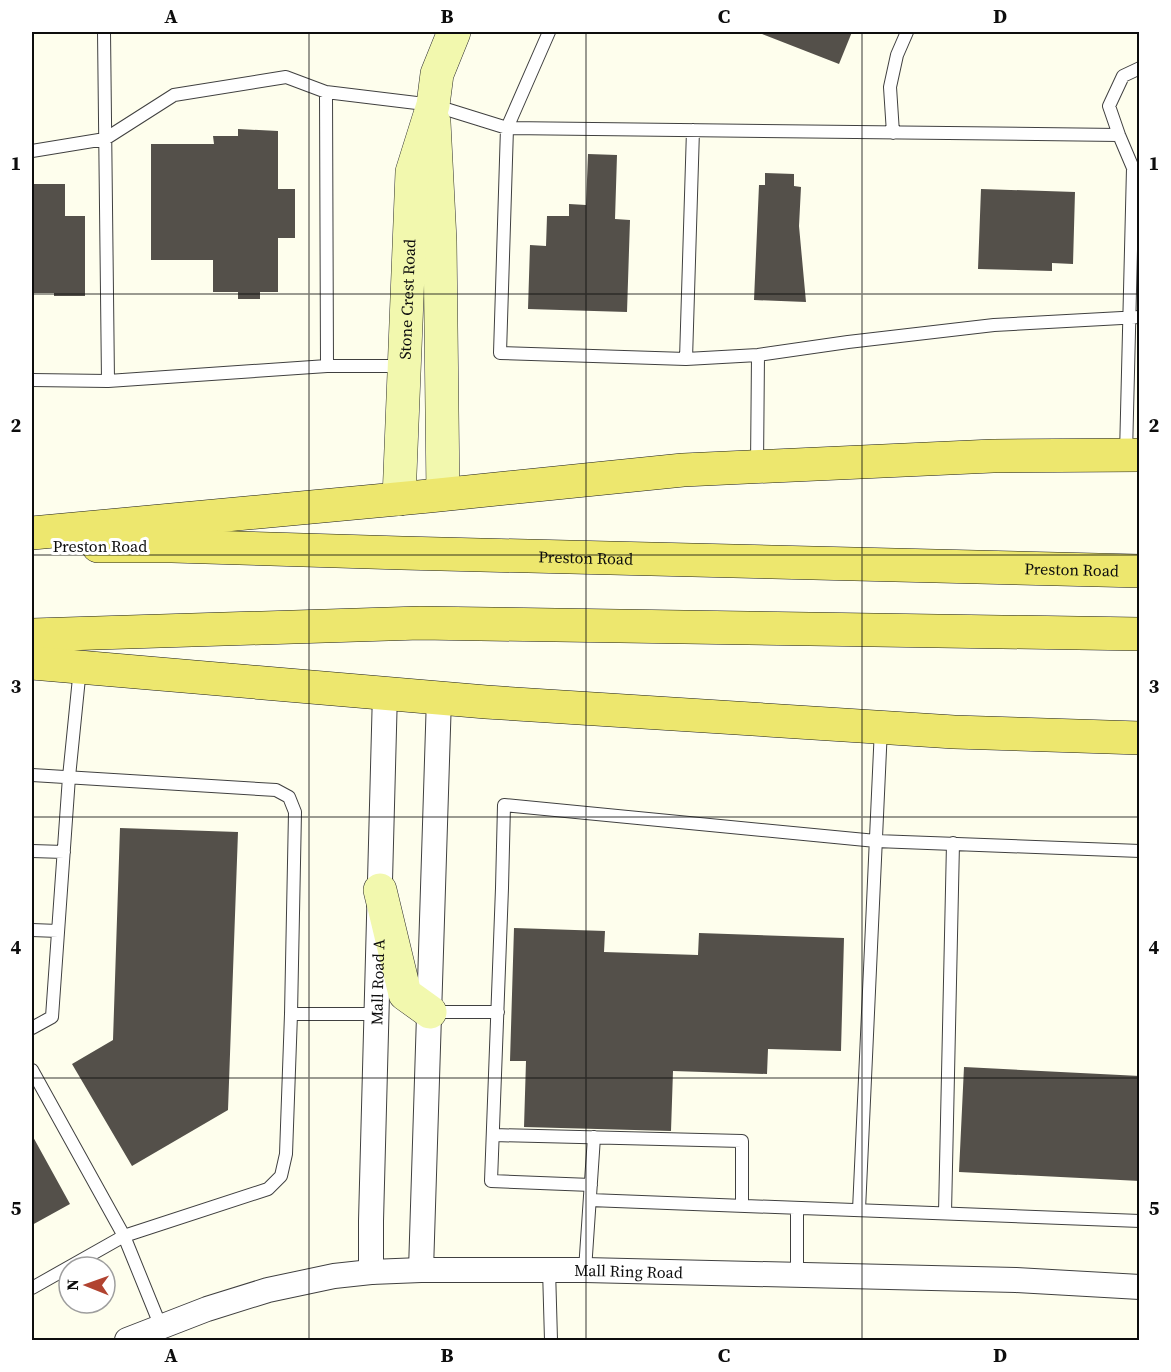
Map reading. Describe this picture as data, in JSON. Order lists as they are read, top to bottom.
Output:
{
  "streets": {
    "main road": ["Preston Road"],
    "street": ["Stone Crest Road", "Mall Road A", "Mall Ring Road"]
  },
  "crossings": [
    ["Mall Road A", "Mall Ring Road"]
  ],
  "north": "left",
  "grid": {
    "columns": [
      "A",
      "B",
      "C",
      "D"
    ],
    "rows": [
      "1",
      "2",
      "3",
      "4",
      "5"
    ]
  }
}
